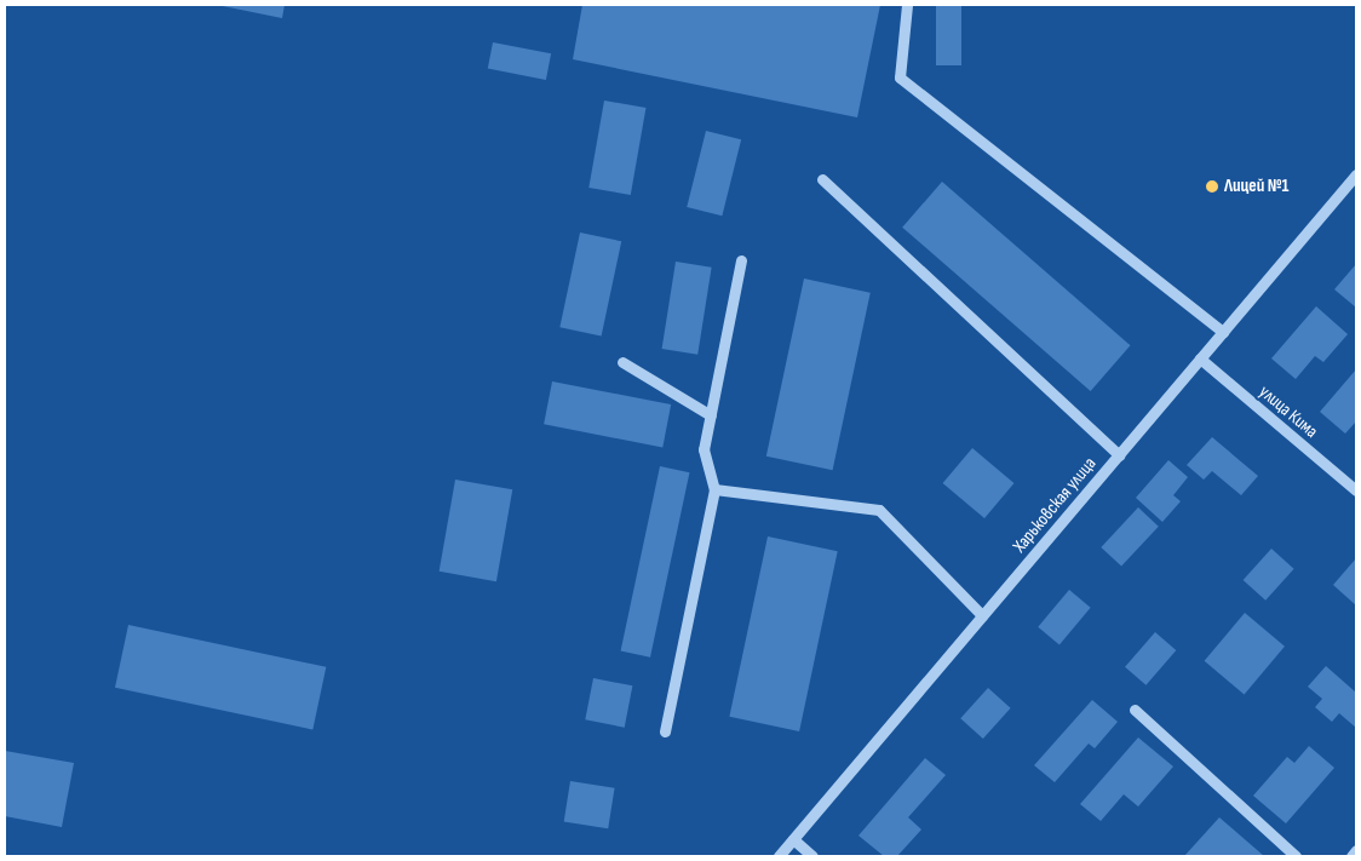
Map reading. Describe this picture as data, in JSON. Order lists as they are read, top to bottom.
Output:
{
  "streets": {
    "street": ["улица Кима", "Харьковская улица"]
  },
  "crossings": [
    ["улица Кима", "Харьковская улица"]
  ],
  "places": ["Лицей №1"]
}
